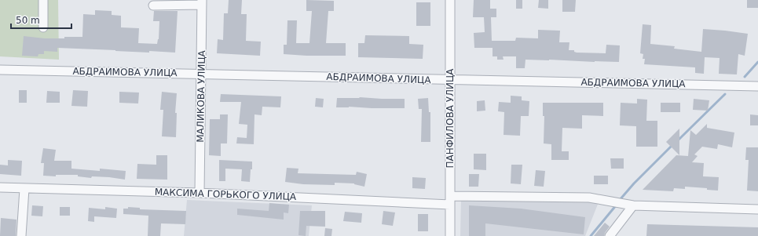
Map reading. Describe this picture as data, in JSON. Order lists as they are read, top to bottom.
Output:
{
  "streets": {
    "street": [
      "АБДРАИМОВА УЛИЦА",
      "МАЛИКОВА УЛИЦА",
      "ПАНФИЛОВА УЛИЦА",
      "МАКСИМА ГОРЬКОГО УЛИЦА"
    ]
  },
  "crossings": [
    ["АБДРАИМОВА УЛИЦА", "МАЛИКОВА УЛИЦА"],
    ["АБДРАИМОВА УЛИЦА", "ПАНФИЛОВА УЛИЦА"],
    ["МАЛИКОВА УЛИЦА", "МАКСИМА ГОРЬКОГО УЛИЦА"],
    ["ПАНФИЛОВА УЛИЦА", "МАКСИМА ГОРЬКОГО УЛИЦА"]
  ],
  "scale_bar": "50 m"
}
